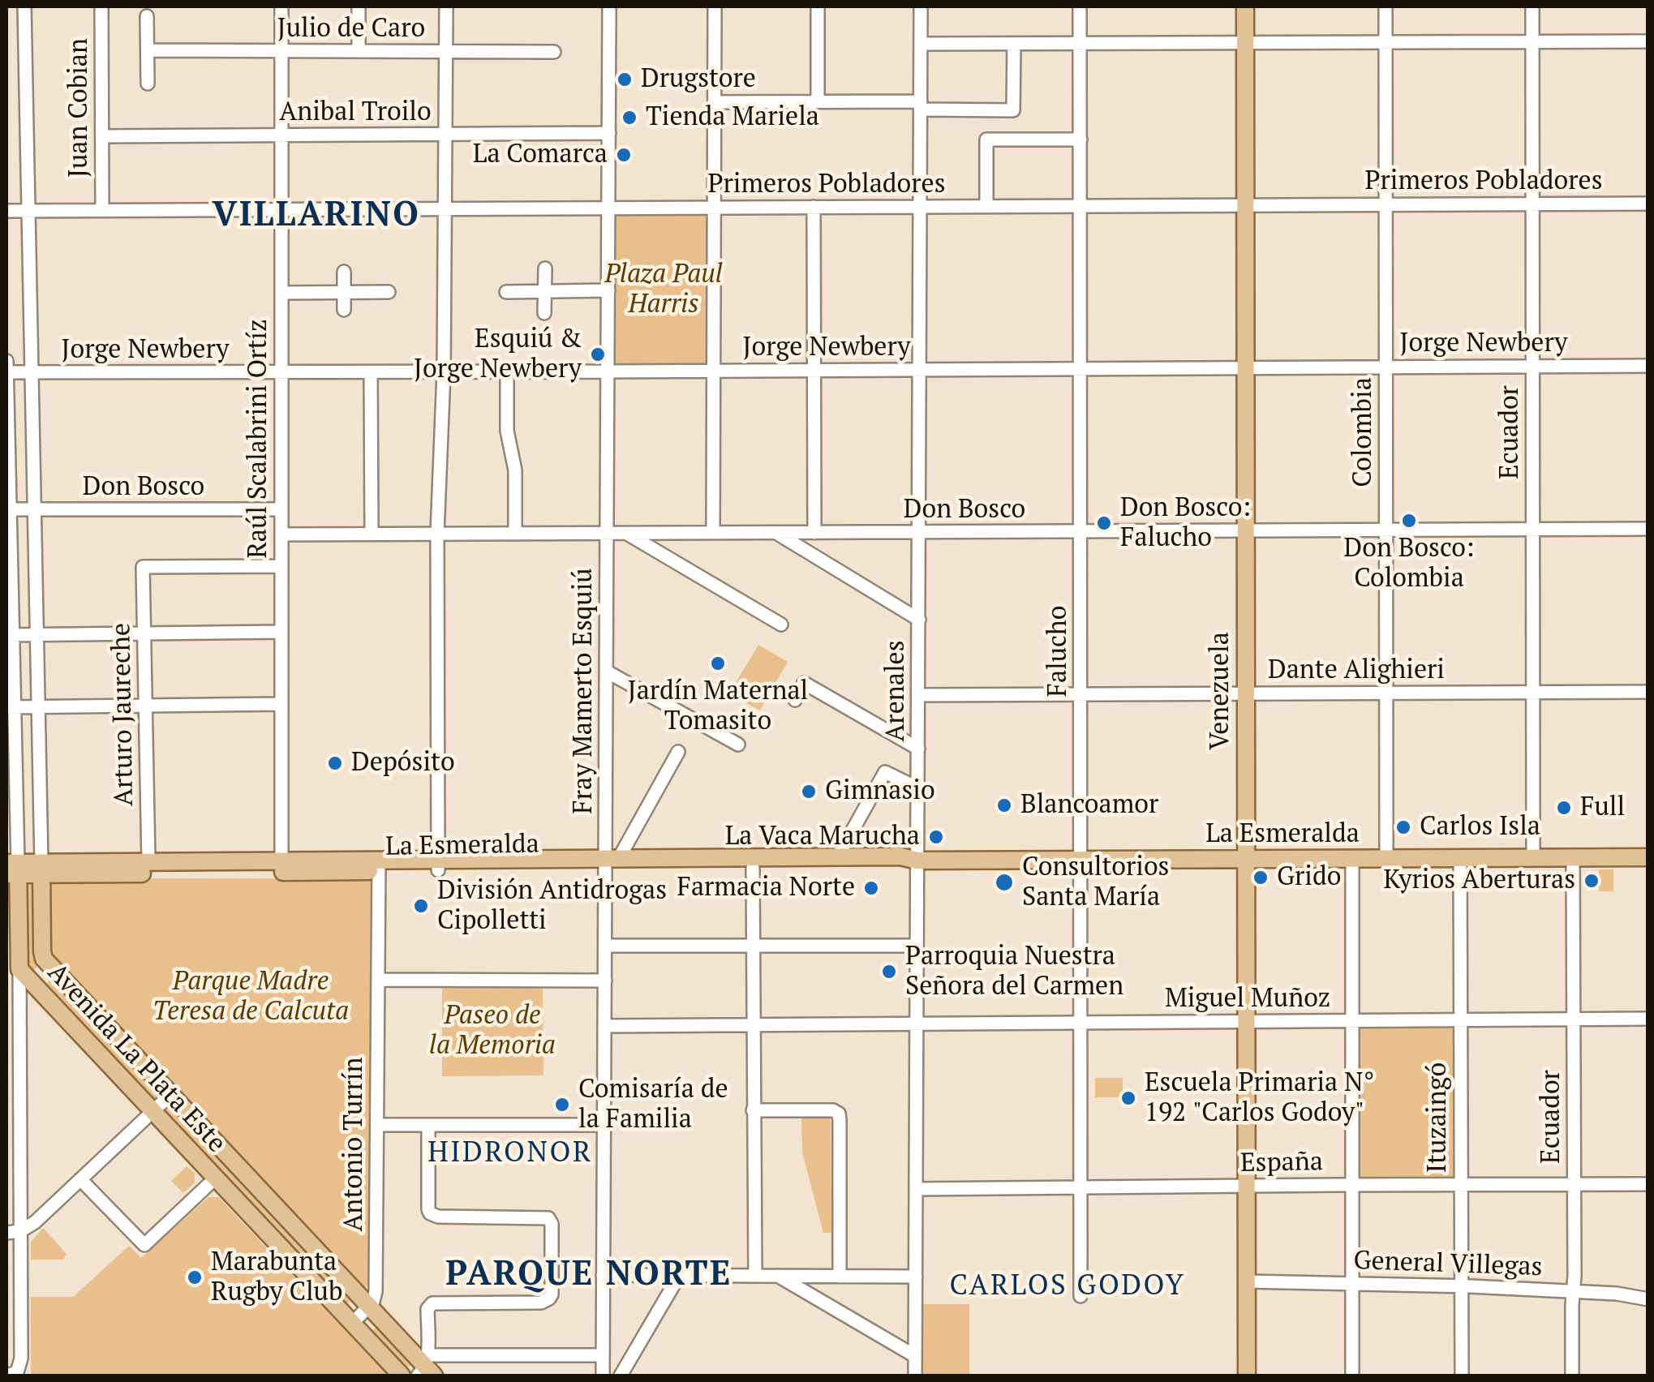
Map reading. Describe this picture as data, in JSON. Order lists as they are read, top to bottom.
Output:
{
  "streets": {
    "main road": ["Venezuela", "La Esmeralda", "Avenida La Plata Este"],
    "street": [
      "Julio de Caro",
      "Juan Cobian",
      "Anibal Troilo",
      "Primeros Pobladores",
      "Jorge Newbery",
      "Colombia",
      "Ecuador",
      "Raúl Scalabrini Ortíz",
      "Don Bosco",
      "Falucho",
      "Dante Alighieri",
      "Fray Mamerto Esquiú",
      "Arenales",
      "Arturo Jaureche",
      "Miguel Muñoz",
      "Ituzaingó",
      "Antonio Turrín",
      "España",
      "General Villegas"
    ]
  },
  "crossings": [
    ["Julio de Caro", "Raúl Scalabrini Ortíz"],
    ["Juan Cobian", "Anibal Troilo"],
    ["Juan Cobian", "Primeros Pobladores"],
    ["Anibal Troilo", "Raúl Scalabrini Ortíz"],
    ["Anibal Troilo", "Fray Mamerto Esquiú"],
    ["Primeros Pobladores", "Colombia"],
    ["Primeros Pobladores", "Ecuador"],
    ["Primeros Pobladores", "Raúl Scalabrini Ortíz"],
    ["Primeros Pobladores", "Falucho"],
    ["Primeros Pobladores", "Fray Mamerto Esquiú"],
    ["Primeros Pobladores", "Arenales"],
    ["Primeros Pobladores", "Venezuela"],
    ["Primeros Pobladores", "Avenida La Plata Este"],
    ["Jorge Newbery", "Colombia"],
    ["Jorge Newbery", "Ecuador"],
    ["Jorge Newbery", "Raúl Scalabrini Ortíz"],
    ["Jorge Newbery", "Falucho"],
    ["Jorge Newbery", "Fray Mamerto Esquiú"],
    ["Jorge Newbery", "Arenales"],
    ["Jorge Newbery", "Venezuela"],
    ["Jorge Newbery", "Avenida La Plata Este"],
    ["Colombia", "Don Bosco"],
    ["Colombia", "Dante Alighieri"],
    ["Colombia", "La Esmeralda"],
    ["Ecuador", "Don Bosco"],
    ["Ecuador", "Dante Alighieri"],
    ["Ecuador", "La Esmeralda"],
    ["Ecuador", "Miguel Muñoz"],
    ["Ecuador", "España"],
    ["Ecuador", "General Villegas"],
    ["Raúl Scalabrini Ortíz", "Don Bosco"],
    ["Raúl Scalabrini Ortíz", "Arturo Jaureche"],
    ["Raúl Scalabrini Ortíz", "La Esmeralda"],
    ["Don Bosco", "Falucho"],
    ["Don Bosco", "Fray Mamerto Esquiú"],
    ["Don Bosco", "Arenales"],
    ["Don Bosco", "Venezuela"],
    ["Don Bosco", "Avenida La Plata Este"],
    ["Falucho", "Dante Alighieri"],
    ["Falucho", "La Esmeralda"],
    ["Falucho", "Miguel Muñoz"],
    ["Falucho", "España"],
    ["Dante Alighieri", "Arenales"],
    ["Dante Alighieri", "Venezuela"],
    ["Fray Mamerto Esquiú", "La Esmeralda"],
    ["Fray Mamerto Esquiú", "Miguel Muñoz"],
    ["Arenales", "La Esmeralda"],
    ["Arenales", "Miguel Muñoz"],
    ["Arenales", "España"],
    ["Venezuela", "La Esmeralda"],
    ["Venezuela", "Miguel Muñoz"],
    ["Venezuela", "España"],
    ["Venezuela", "General Villegas"],
    ["Arturo Jaureche", "La Esmeralda"],
    ["La Esmeralda", "Avenida La Plata Este"],
    ["La Esmeralda", "Ituzaingó"],
    ["La Esmeralda", "Antonio Turrín"],
    ["Miguel Muñoz", "Ituzaingó"],
    ["Avenida La Plata Este", "Antonio Turrín"],
    ["Ituzaingó", "España"],
    ["Ituzaingó", "General Villegas"]
  ],
  "districts": [
    "VILLARINO",
    "HIDRONOR",
    "PARQUE NORTE",
    "CARLOS GODOY"
  ],
  "parks": ["Plaza Paul Harris", "Parque Madre Teresa de Calcuta", "Paseo de la Memoria"],
  "places": [
    "Drugstore",
    "Tienda Mariela",
    "La Comarca",
    "Esquiú & Jorge Newbery",
    "Don Bosco: Colombia",
    "Don Bosco: Falucho",
    "Jardín Maternal Tomasito",
    "Depósito",
    "Gimnasio",
    "Blancoamor",
    "Full",
    "Carlos Isla",
    "La Vaca Marucha",
    "Grido",
    "Kyrios Aberturas",
    "Consultorios Santa María",
    "Farmacia Norte",
    "División Antidrogas Cipolletti",
    "Parroquia Nuestra Señora del Carmen",
    "Escuela Primaria N° 192 \"Carlos Godoy\"",
    "Comisaría de la Familia",
    "Marabunta Rugby Club"
  ]
}
